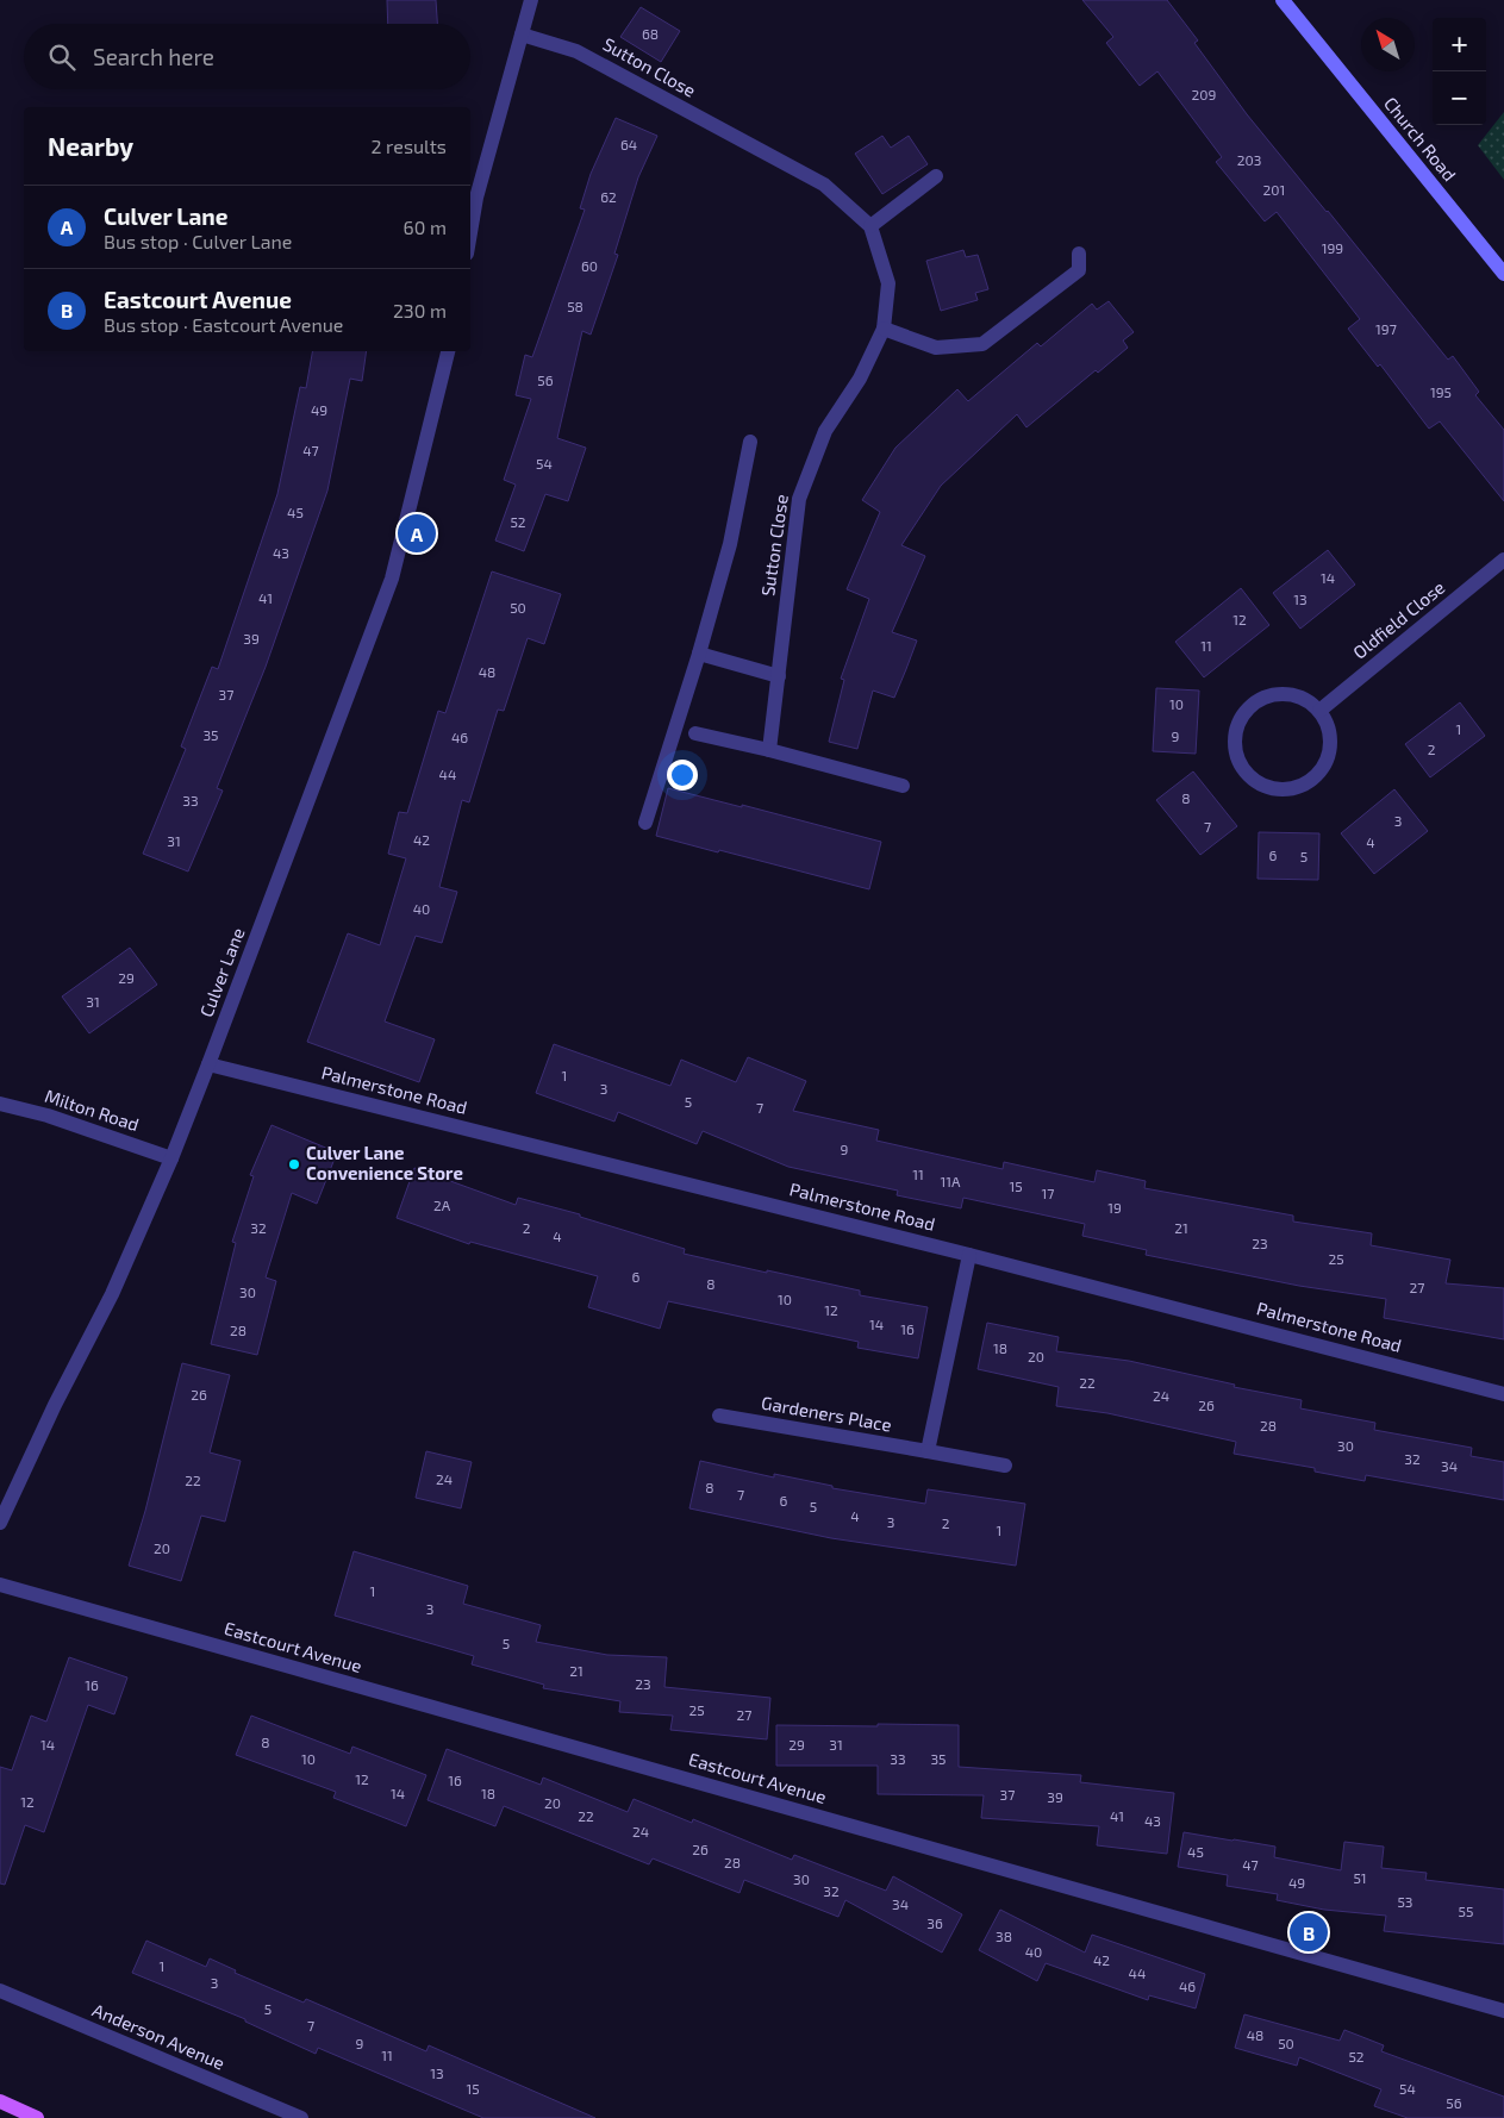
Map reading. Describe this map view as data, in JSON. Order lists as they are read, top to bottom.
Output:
{
  "streets": {
    "main road": ["Church Road"],
    "street": [
      "Sutton Close",
      "Oldfield Close",
      "Culver Lane",
      "Palmerstone Road",
      "Milton Road",
      "Gardeners Place",
      "Eastcourt Avenue",
      "Anderson Avenue"
    ]
  },
  "crossings": [
    ["Culver Lane", "Palmerstone Road"],
    ["Culver Lane", "Milton Road"]
  ],
  "places": ["Culver Lane Convenience Store"],
  "house_numbers": [
    "68",
    "209",
    "64",
    "203",
    "201",
    "62",
    "199",
    "60",
    "58",
    "197",
    "56",
    "195",
    "49",
    "47",
    "54",
    "45",
    "52",
    "43",
    "14",
    "41",
    "13",
    "50",
    "12",
    "39",
    "11",
    "48",
    "37",
    "10",
    "1",
    "35",
    "9",
    "46",
    "2",
    "44",
    "8",
    "33",
    "3",
    "7",
    "42",
    "31",
    "4",
    "6",
    "5",
    "40",
    "29",
    "31",
    "1",
    "3",
    "5",
    "7",
    "9",
    "11",
    "11A",
    "15",
    "17",
    "2A",
    "19",
    "32",
    "2",
    "21",
    "4",
    "23",
    "25",
    "6",
    "8",
    "27",
    "30",
    "10",
    "12",
    "14",
    "16",
    "28",
    "18",
    "20",
    "22",
    "26",
    "24",
    "26",
    "28",
    "30",
    "32",
    "34",
    "24",
    "22",
    "8",
    "7",
    "6",
    "5",
    "4",
    "3",
    "2",
    "1",
    "20",
    "1",
    "3",
    "5",
    "21",
    "23",
    "16",
    "25",
    "27",
    "8",
    "14",
    "29",
    "31",
    "10",
    "33",
    "35",
    "12",
    "16",
    "14",
    "18",
    "37",
    "39",
    "12",
    "20",
    "22",
    "41",
    "43",
    "24",
    "26",
    "45",
    "28",
    "47",
    "51",
    "30",
    "49",
    "32",
    "53",
    "34",
    "55",
    "36",
    "38",
    "40",
    "42",
    "1",
    "44",
    "3",
    "46",
    "5",
    "7",
    "48",
    "9",
    "50",
    "11",
    "52",
    "13",
    "15",
    "54",
    "56"
  ],
  "north": "top left",
  "page": {
    "map_buttons": ["+", "−"],
    "search": "Search here",
    "heading": ["Nearby", "2 results"],
    "list": [
      {
        "mark": "A",
        "name": "Culver Lane",
        "note": "Bus stop · Culver Lane",
        "value": "60 m"
      },
      {
        "mark": "B",
        "name": "Eastcourt Avenue",
        "note": "Bus stop · Eastcourt Avenue",
        "value": "230 m"
      }
    ],
    "pins": ["A", "B"]
  }
}
